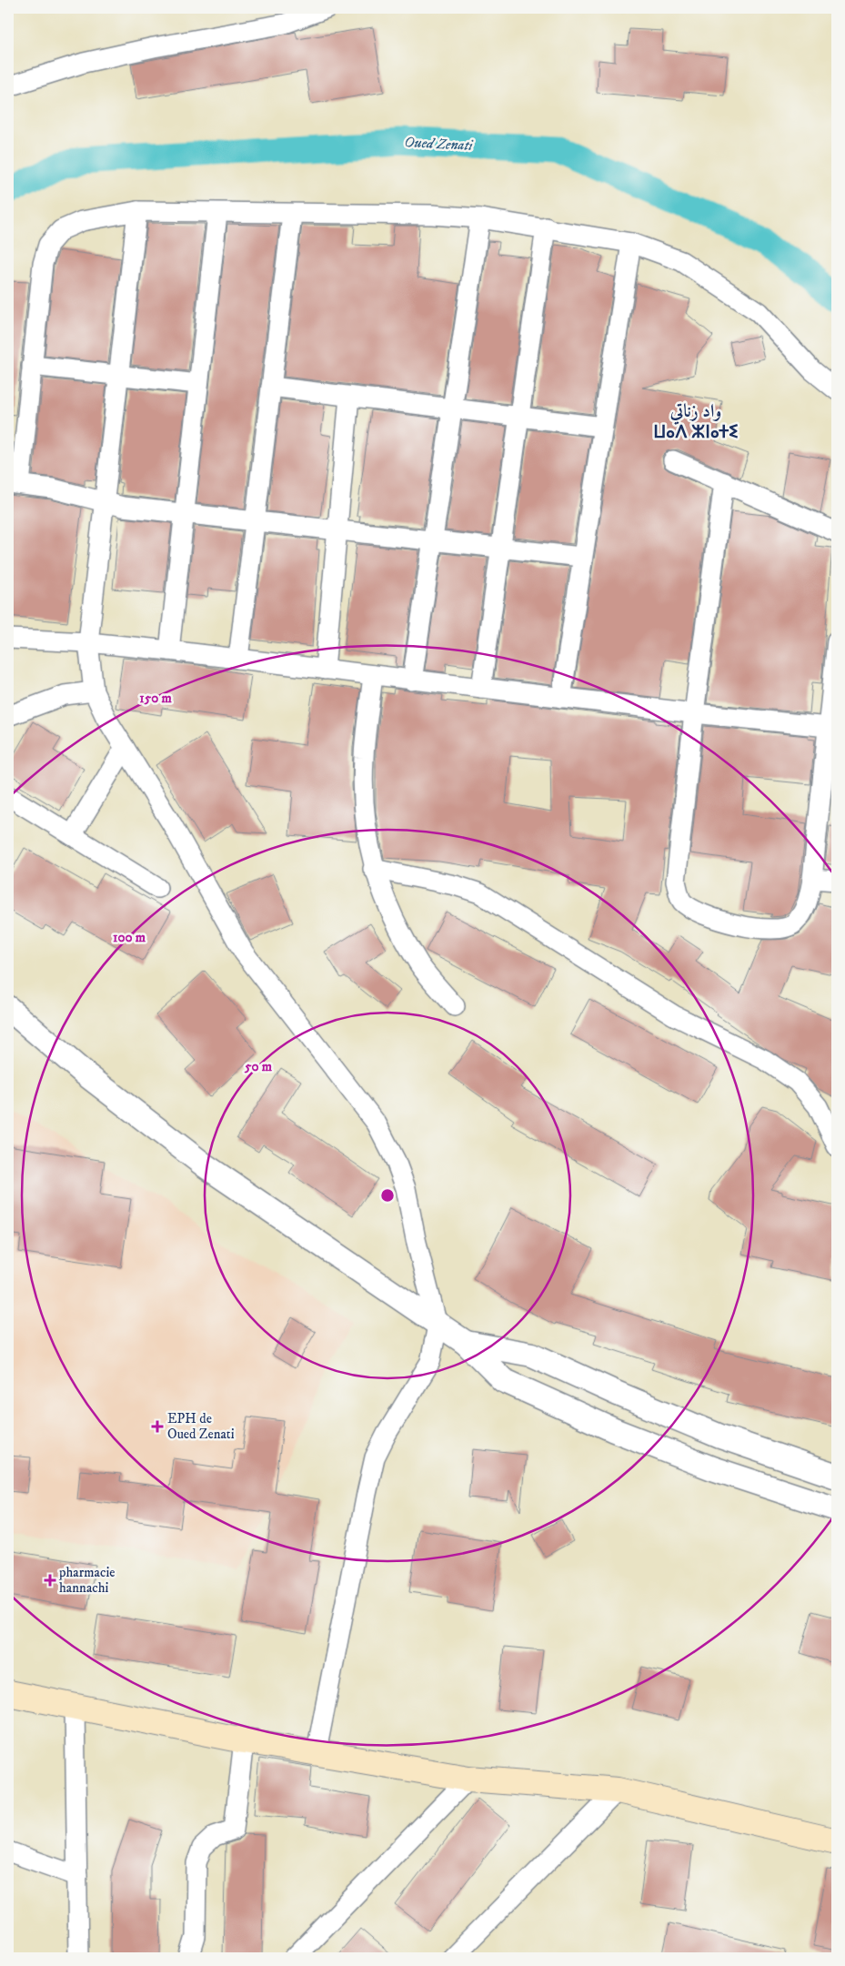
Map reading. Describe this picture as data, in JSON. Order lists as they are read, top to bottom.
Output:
{
  "districts": ["واد زناتي ⵡⴰⴷ ⵣⵏⴰⵜⵉ"],
  "water": ["Oued Zenati"],
  "places": {
    "health": ["EPH de Oued Zenati", "pharmacie hannachi"]
  },
  "rings": ["150 m", "100 m", "50 m"]
}
